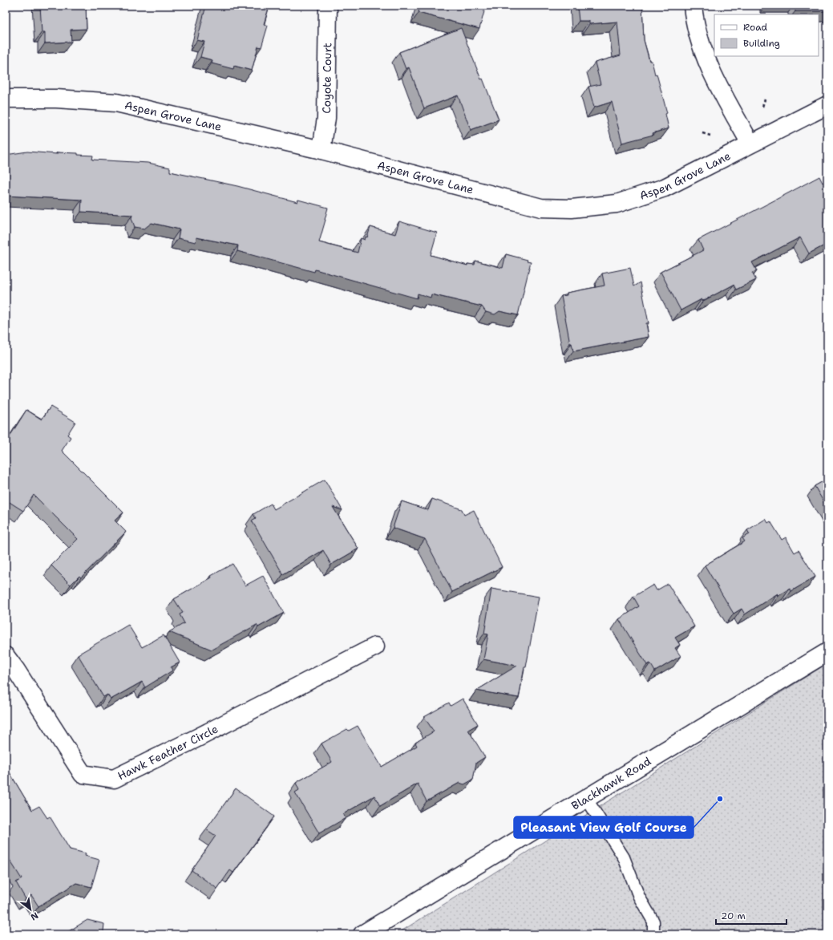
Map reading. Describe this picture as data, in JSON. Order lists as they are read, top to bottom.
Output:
{
  "streets": {
    "street": [
      "Coyote Court",
      "Aspen Grove Lane",
      "Hawk Feather Circle",
      "Blackhawk Road"
    ]
  },
  "crossings": [
    ["Coyote Court", "Aspen Grove Lane"]
  ],
  "places": ["Pleasant View Golf Course"],
  "legend": ["Road", "Building"],
  "scale_bar": "20 m",
  "north": "bottom right"
}
